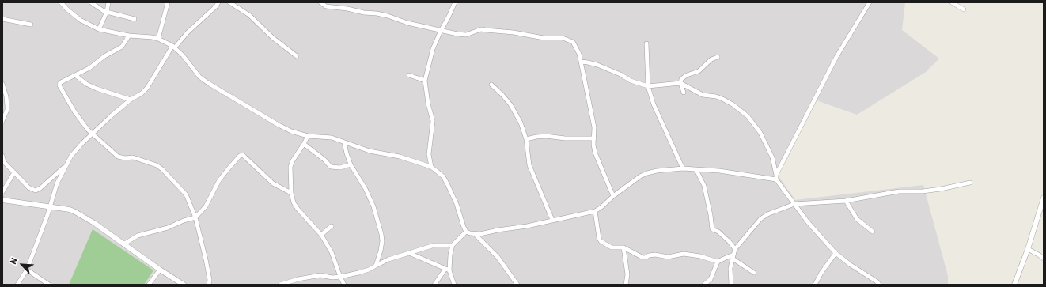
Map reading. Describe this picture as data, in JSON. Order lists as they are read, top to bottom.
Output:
{
  "north": "top left"
}
